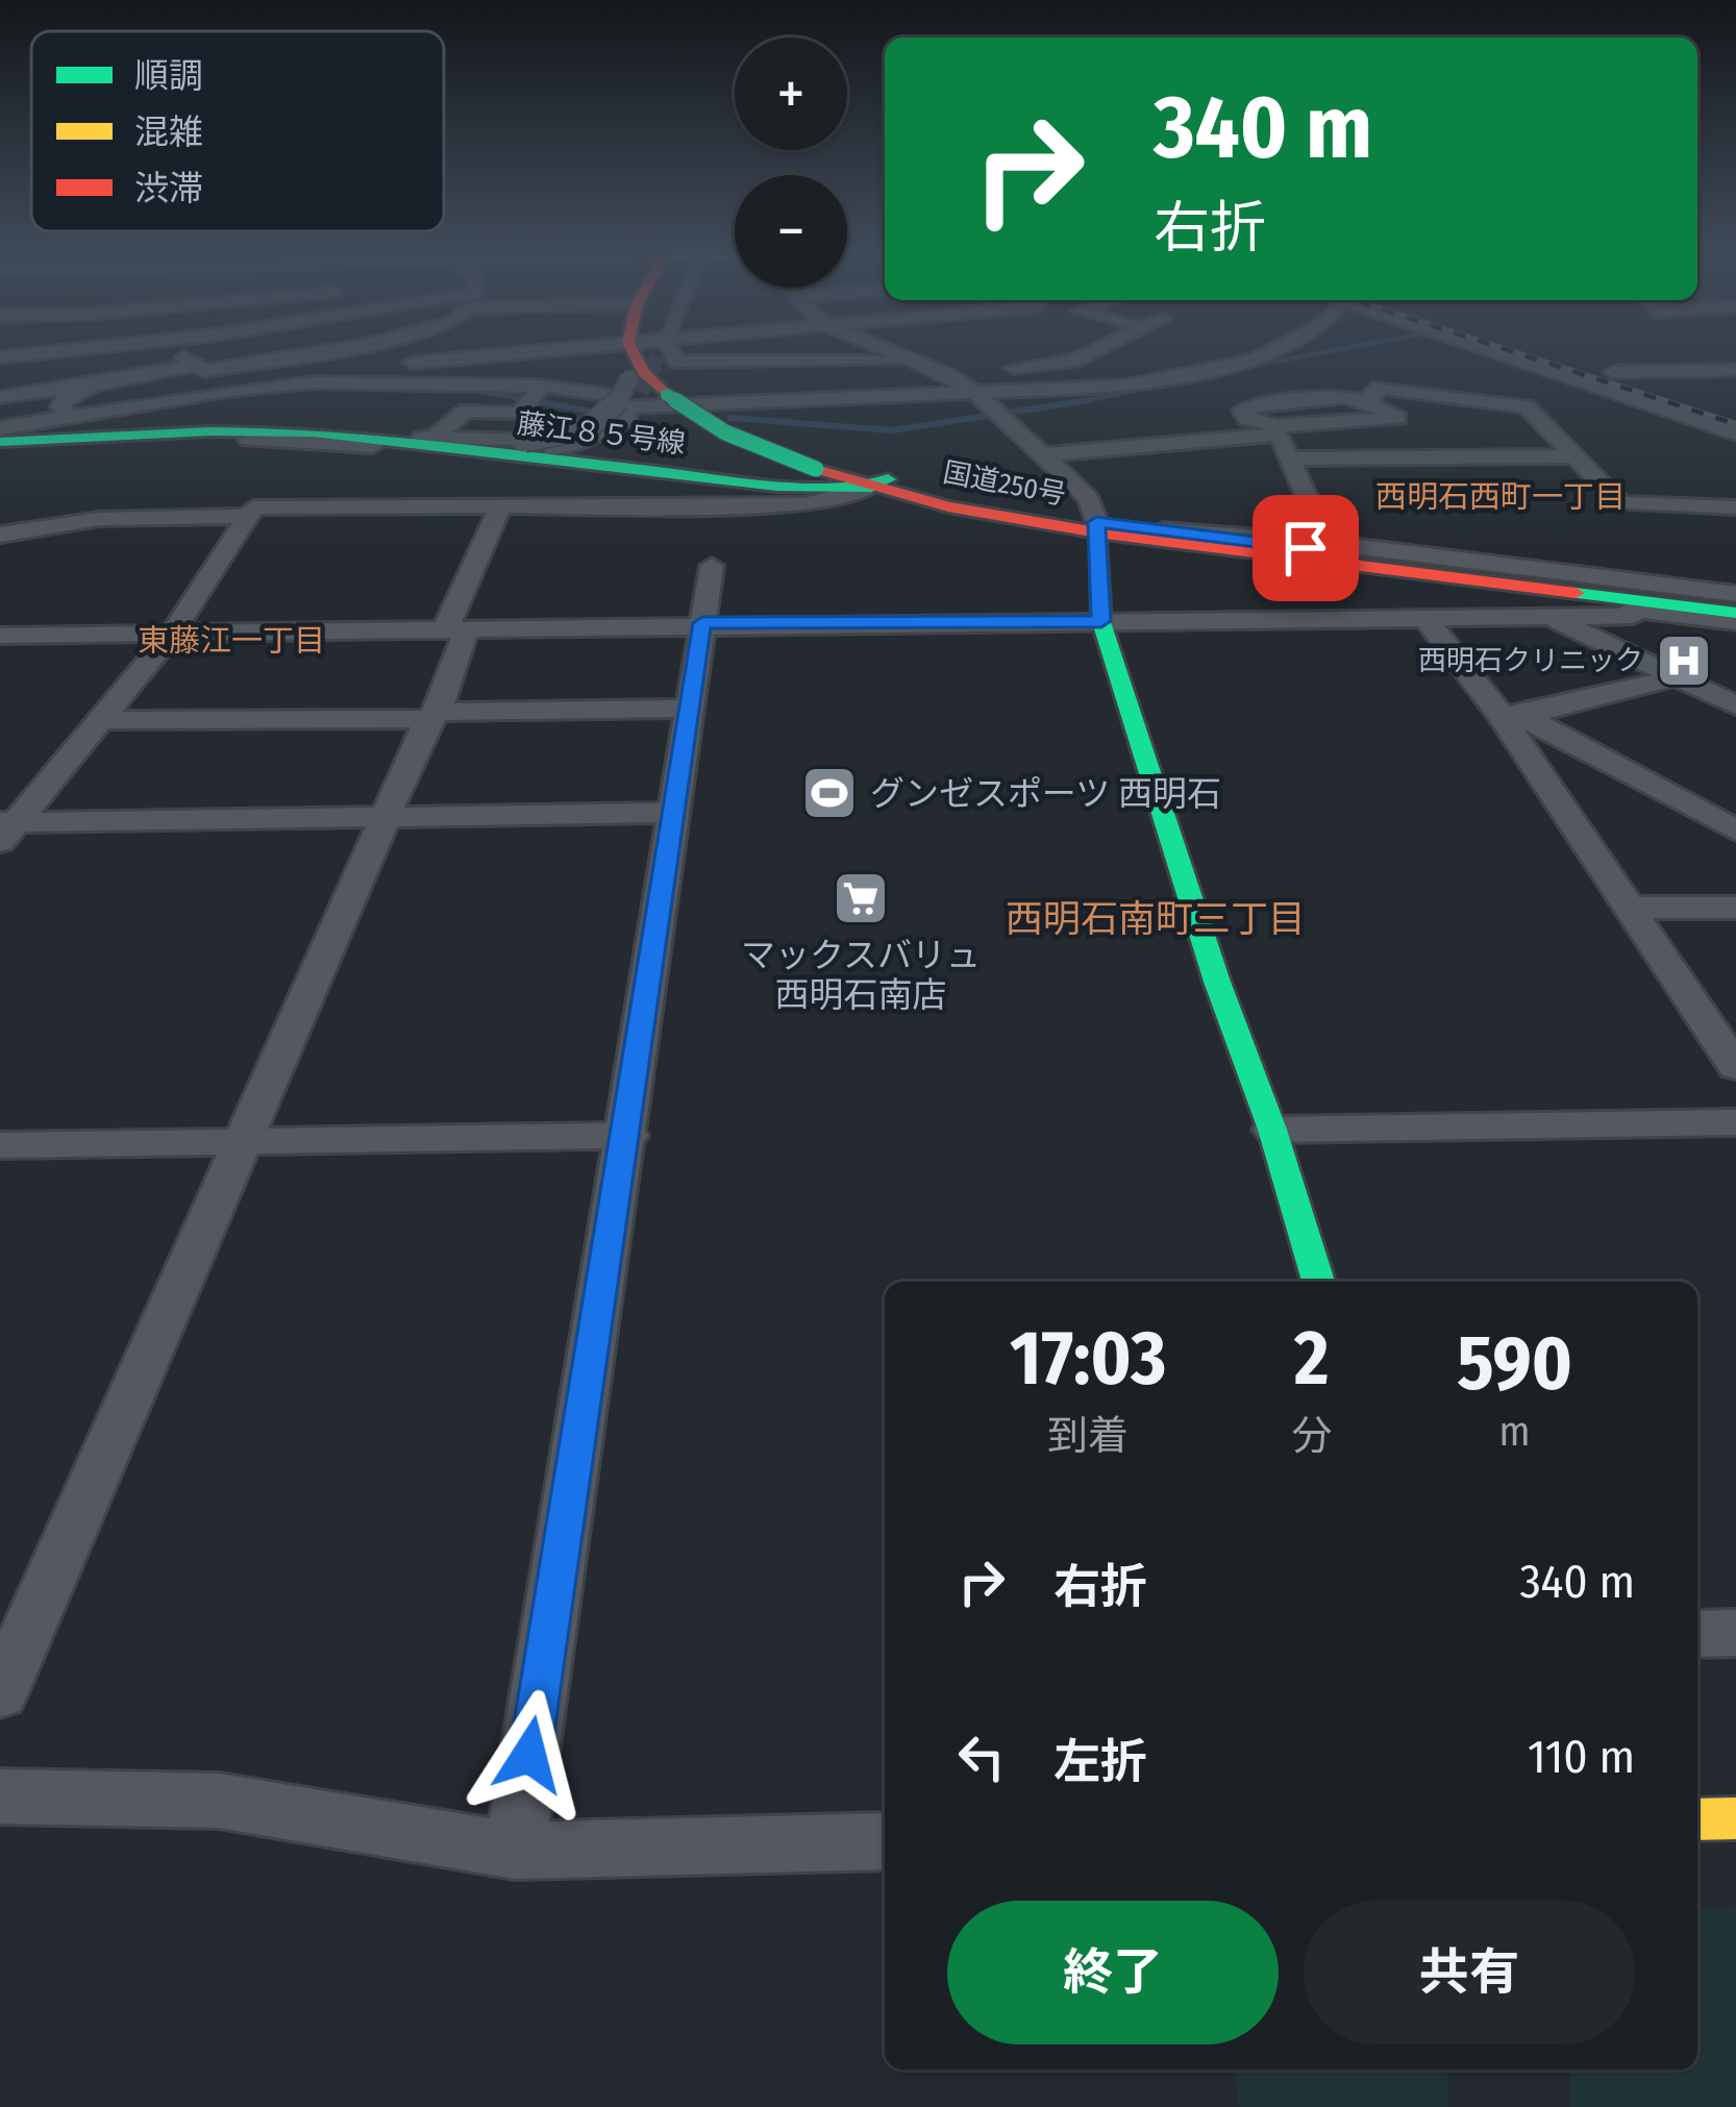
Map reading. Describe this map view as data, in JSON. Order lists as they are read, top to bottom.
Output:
{
  "streets": {
    "main road": ["藤江８５号線", "国道250号"]
  },
  "crossings": [
    ["藤江８５号線", "国道250号"]
  ],
  "districts": ["西明石西町一丁目", "東藤江一丁目", "西明石南町三丁目"],
  "places": {
    "hospital": ["西明石クリニック"],
    "sports": ["グンゼスポーツ 西明石"],
    "supermarket": ["マックスバリュ 西明石南店"]
  },
  "legend": ["順調", "混雑", "渋滞"],
  "page": {
    "map_buttons": ["+", "−"],
    "turn": ["340 m", "右折"],
    "eta": [
      "17:03",
      "到着",
      "2",
      "分",
      "590",
      "m"
    ],
    "list": [
      {
        "name": "右折",
        "value": "340 m"
      },
      {
        "name": "左折",
        "value": "110 m"
      }
    ],
    "buttons": ["終了", "共有"]
  }
}
